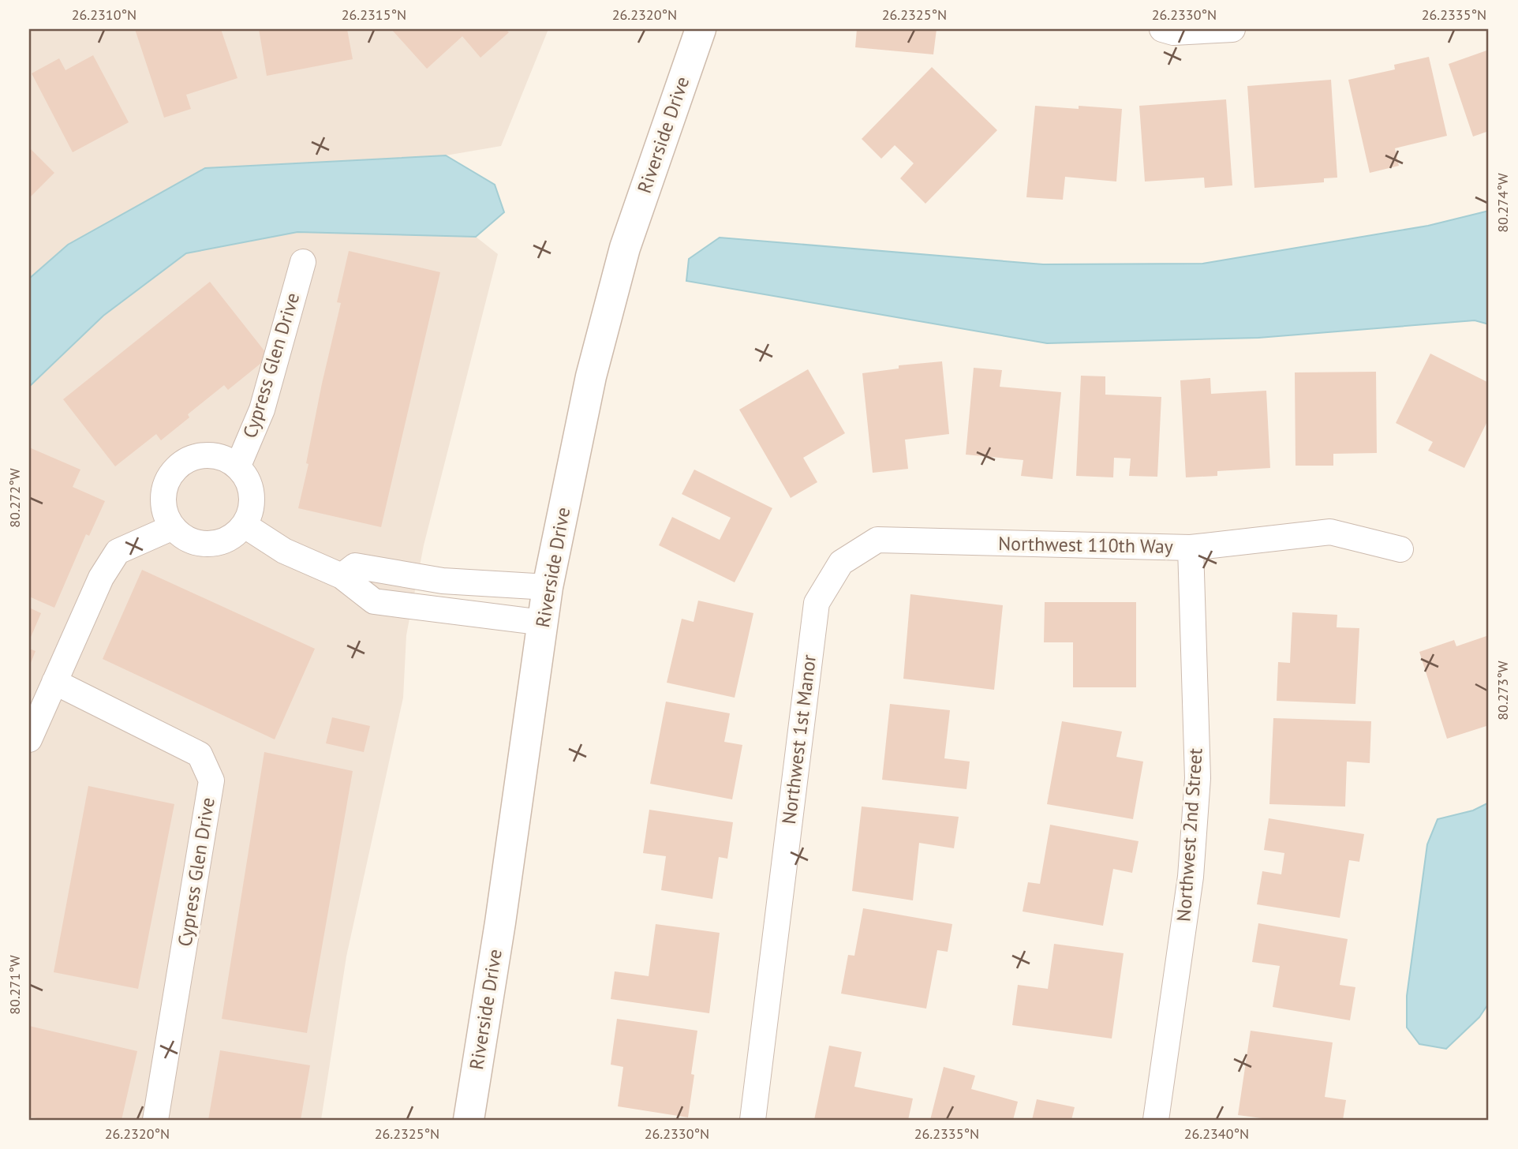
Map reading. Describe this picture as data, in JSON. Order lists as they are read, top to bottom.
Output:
{
  "streets": {
    "street": [
      "Riverside Drive",
      "Cypress Glen Drive",
      "Northwest 110th Way",
      "Northwest 1st Manor",
      "Northwest 2nd Street"
    ]
  },
  "crossings": [
    ["Northwest 110th Way", "Northwest 1st Manor"],
    ["Northwest 110th Way", "Northwest 2nd Street"]
  ],
  "coordinates": [
    "26.2310°N",
    "26.2315°N",
    "26.2320°N",
    "26.2325°N",
    "26.2330°N",
    "26.2335°N",
    "80.274°W",
    "80.272°W",
    "80.273°W",
    "80.271°W",
    "26.2340°N"
  ]
}
